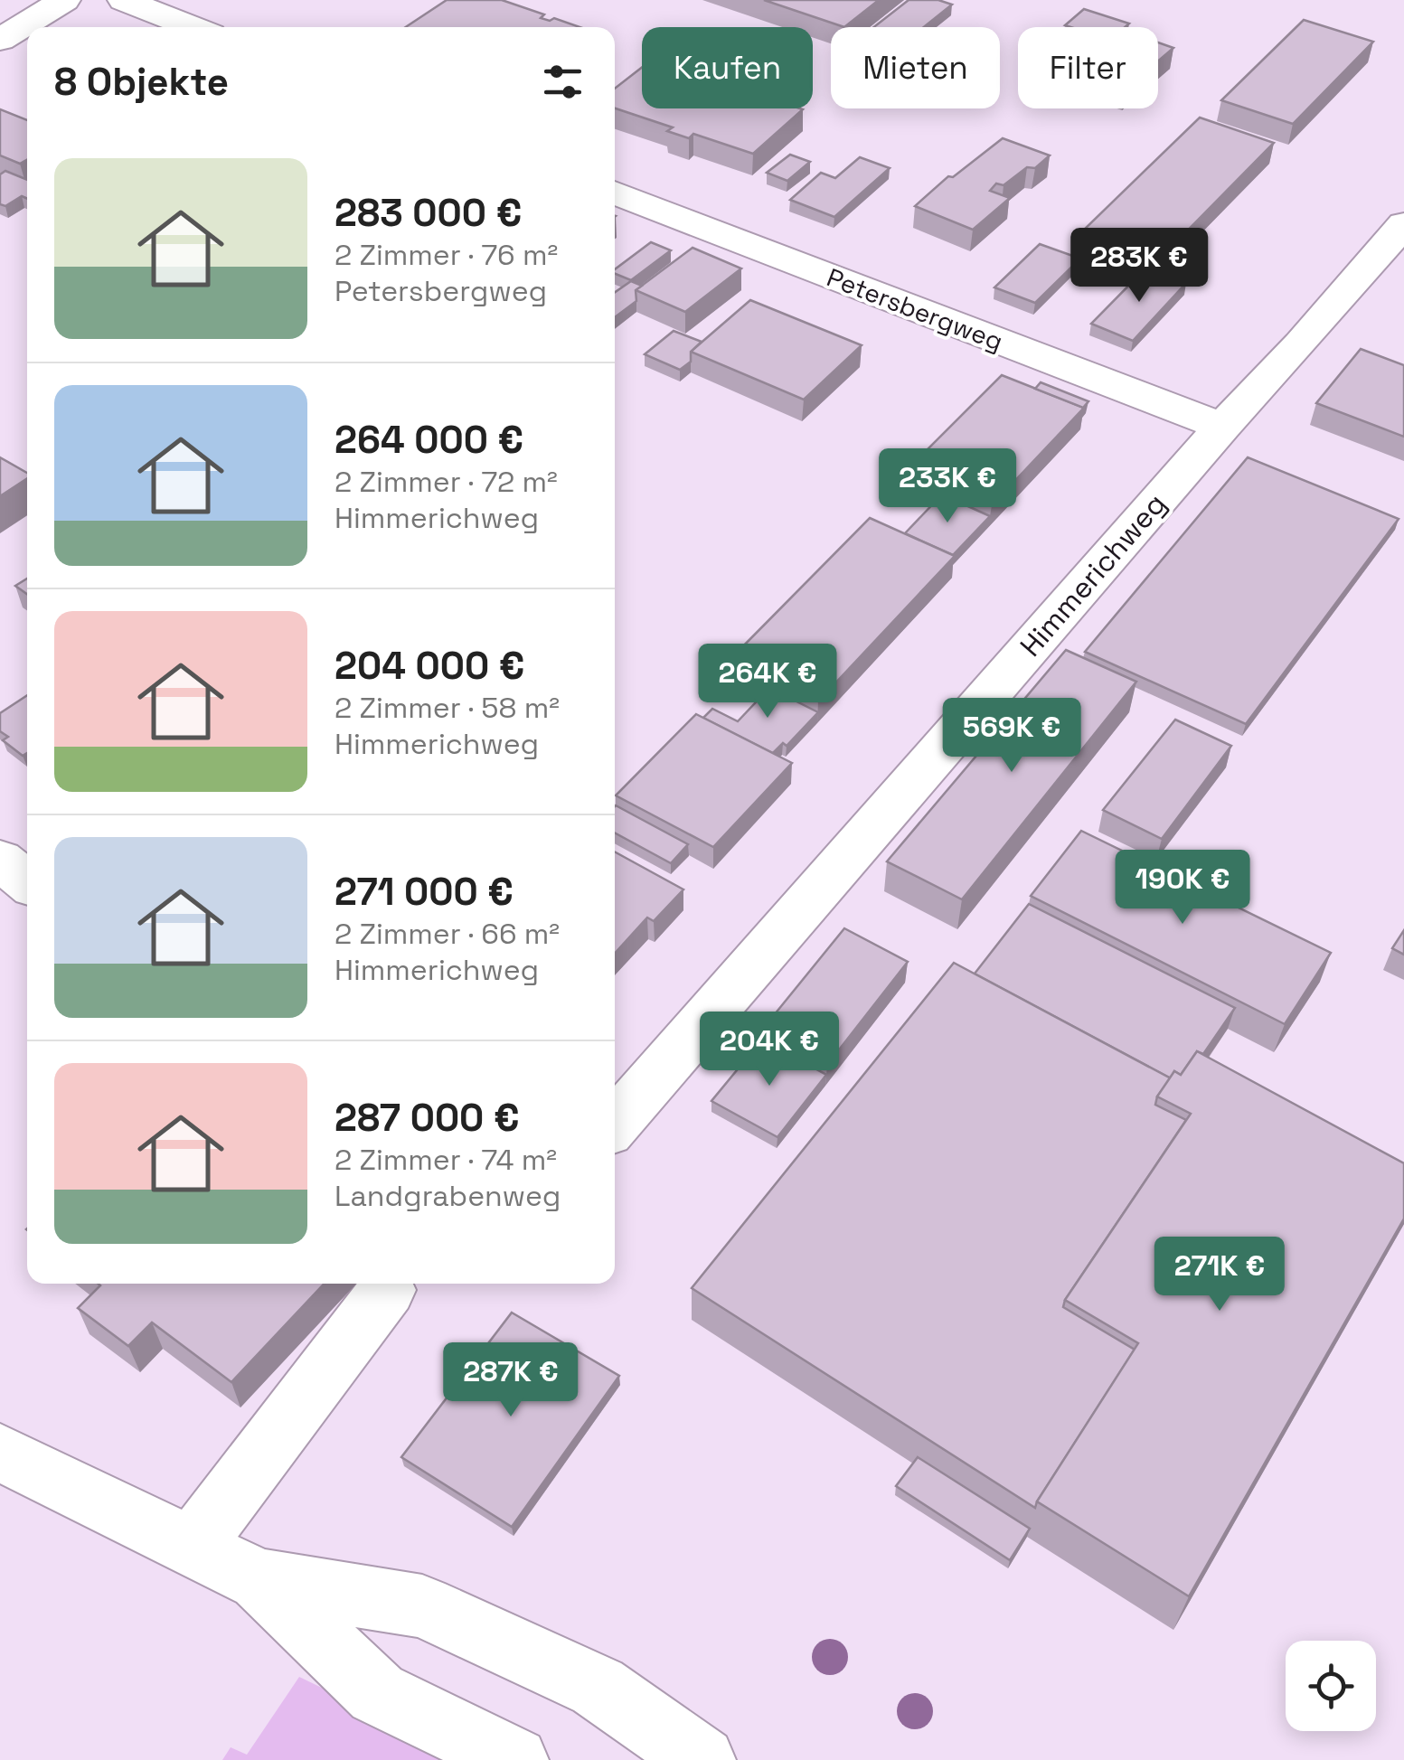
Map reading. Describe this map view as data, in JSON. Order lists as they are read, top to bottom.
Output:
{
  "streets": {
    "street": ["Petersbergweg", "Himmerichweg"]
  },
  "crossings": [
    ["Petersbergweg", "Himmerichweg"]
  ],
  "page": {
    "chip": ["Kaufen", "Mieten", "Filter"],
    "heading": "8 Objekte",
    "list": [
      {
        "name": "283 000 €",
        "note": "2 Zimmer · 76 m² · Petersbergweg"
      },
      {
        "name": "264 000 €",
        "note": "2 Zimmer · 72 m² · Himmerichweg"
      },
      {
        "name": "204 000 €",
        "note": "2 Zimmer · 58 m² · Himmerichweg"
      },
      {
        "name": "271 000 €",
        "note": "2 Zimmer · 66 m² · Himmerichweg"
      },
      {
        "name": "287 000 €",
        "note": "2 Zimmer · 74 m² · Landgrabenweg"
      }
    ],
    "price": [
      "283K €",
      "233K €",
      "264K €",
      "569K €",
      "190K €",
      "204K €",
      "271K €",
      "287K €"
    ]
  }
}
